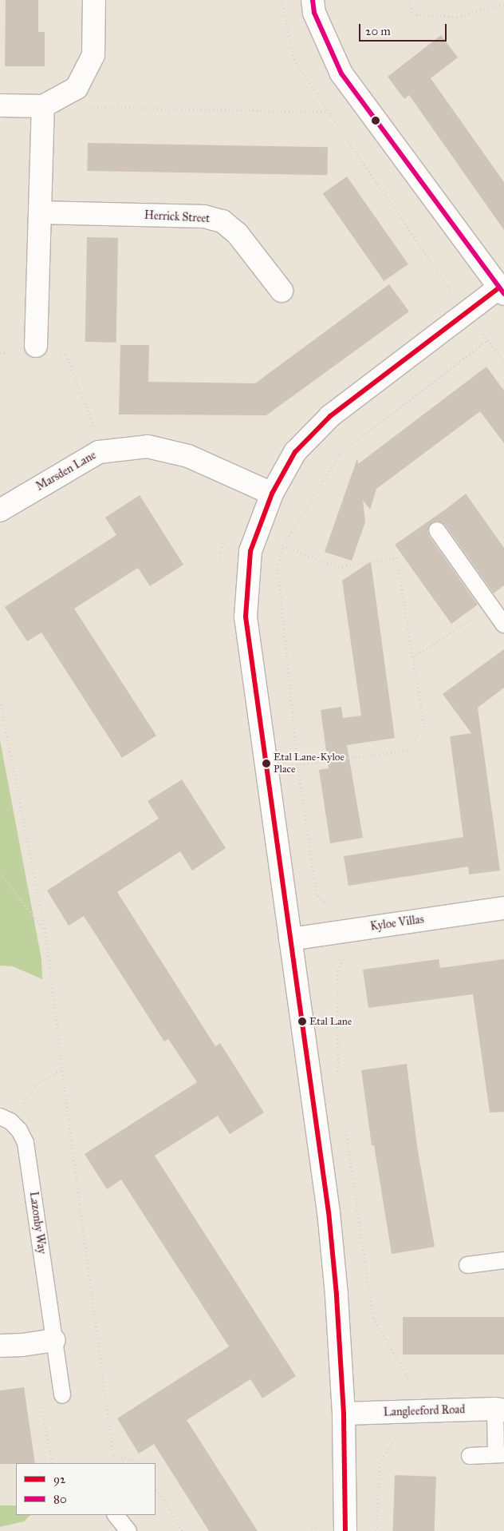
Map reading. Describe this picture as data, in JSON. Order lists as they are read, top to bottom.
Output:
{
  "streets": {
    "street": [
      "Herrick Street",
      "Marsden Lane",
      "Kyloe Villas",
      "Langleeford Road"
    ],
    "lane": ["Lazonby Way"]
  },
  "places": ["Etal Lane-Kyloe Place", "Etal Lane"],
  "lines": ["transit line 80", "transit line 92"],
  "legend": ["92", "80"],
  "scale_bar": "20 m"
}
